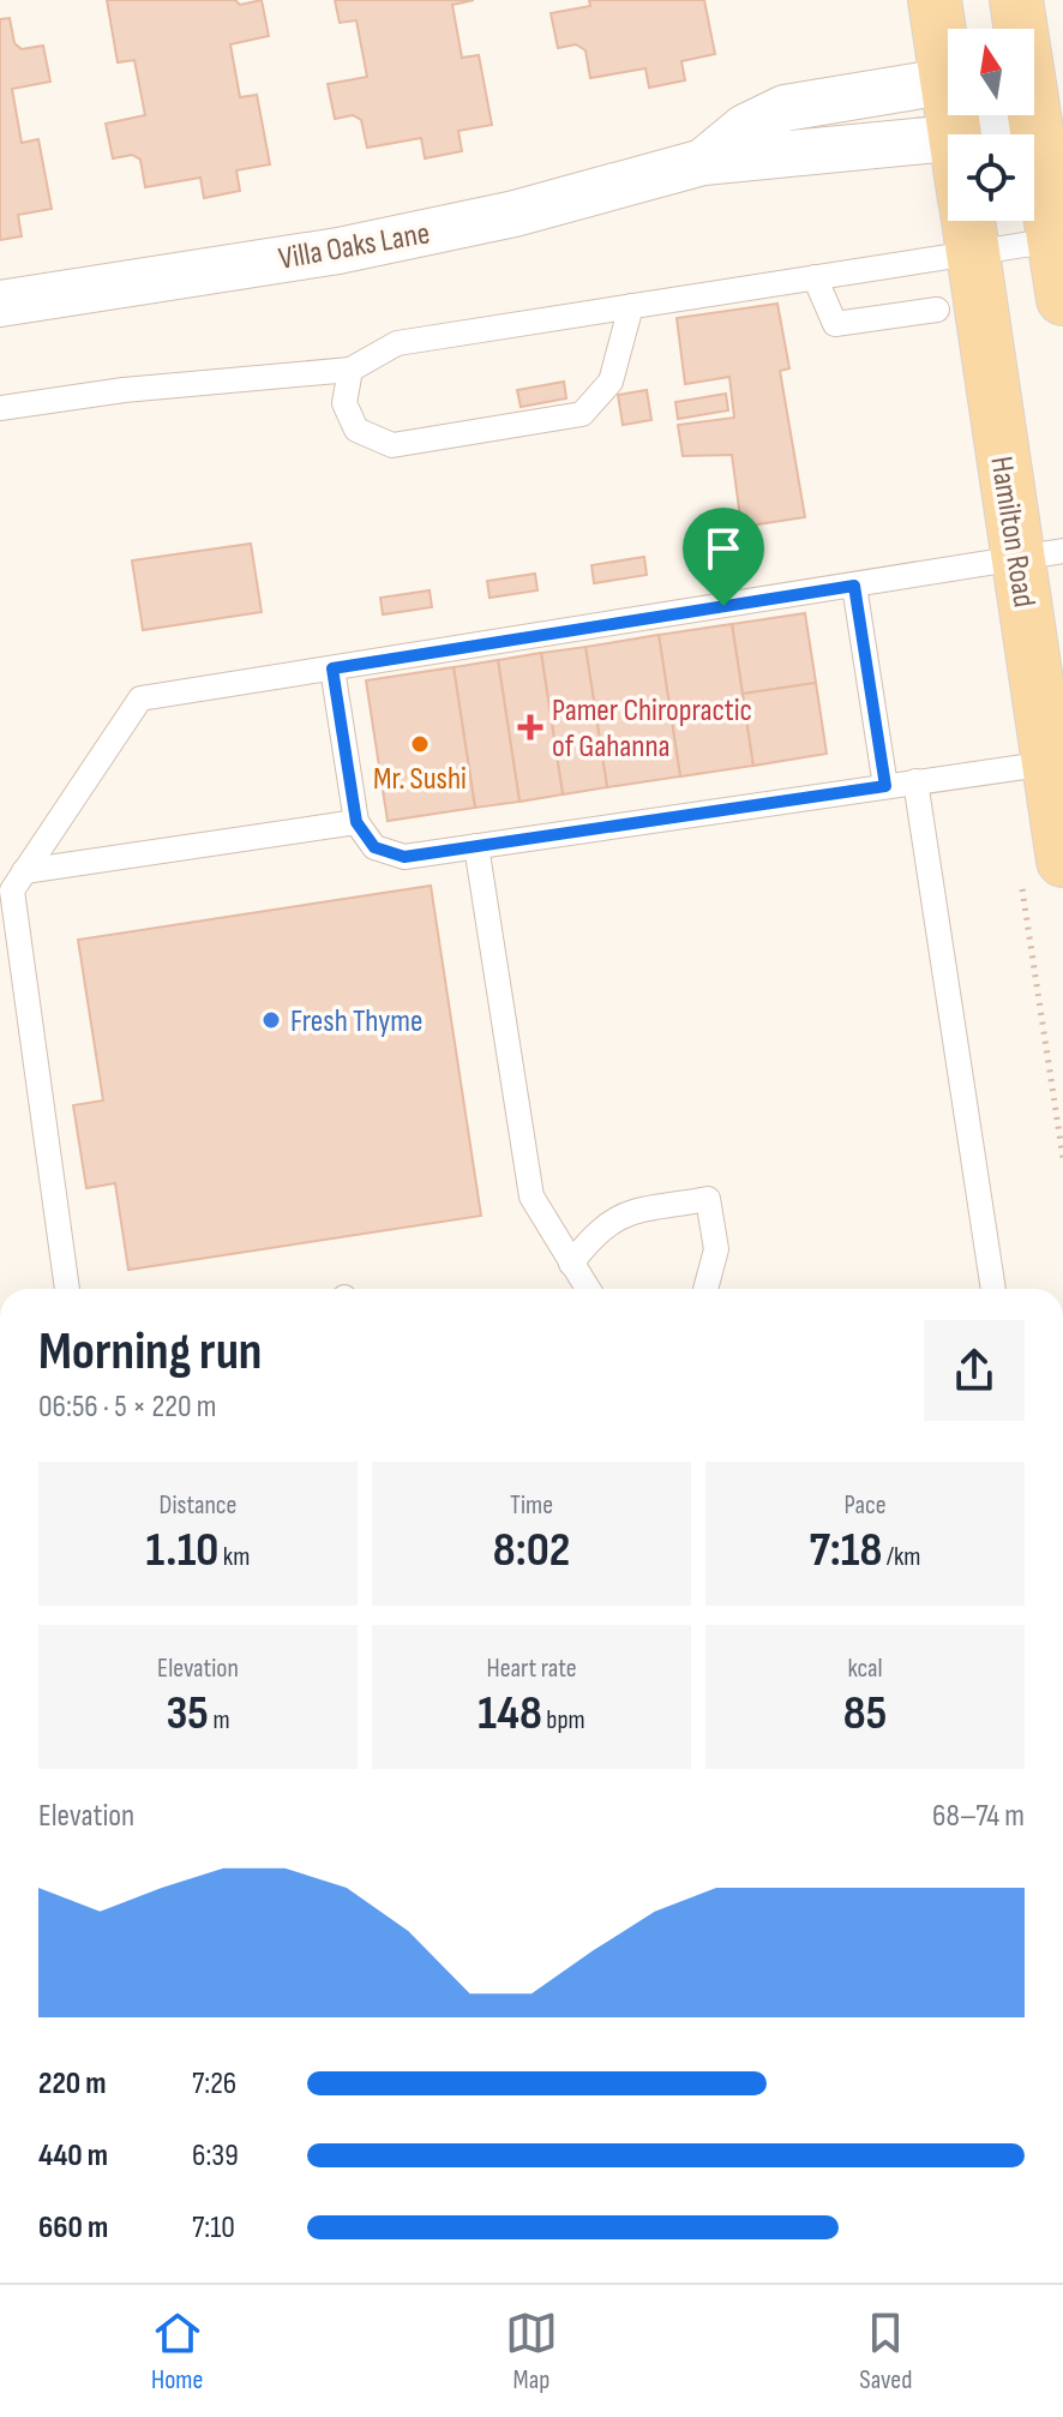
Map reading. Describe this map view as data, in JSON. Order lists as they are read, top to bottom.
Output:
{
  "streets": {
    "main road": ["Hamilton Road"],
    "street": ["Villa Oaks Lane"]
  },
  "places": {
    "health": ["Pamer Chiropractic of Gahanna"],
    "other": ["Mr. Sushi", "Fresh Thyme"]
  },
  "north": "top",
  "page": {
    "heading": ["Morning run", "06:56 · 5 × 220 m"],
    "stats": [
      ["Distance", "1.10 km"],
      ["Time", "8:02"],
      ["Pace", "7:18 /km"],
      ["Elevation", "35 m"],
      ["Heart rate", "148 bpm"],
      ["kcal", "85"]
    ],
    "chart": ["Elevation", "68–74 m"],
    "list": [
      {
        "name": "220 m",
        "note": "7:26"
      },
      {
        "name": "440 m",
        "note": "6:39"
      },
      {
        "name": "660 m",
        "note": "7:10"
      }
    ],
    "tabs": ["Home", "Map", "Saved"]
  }
}
